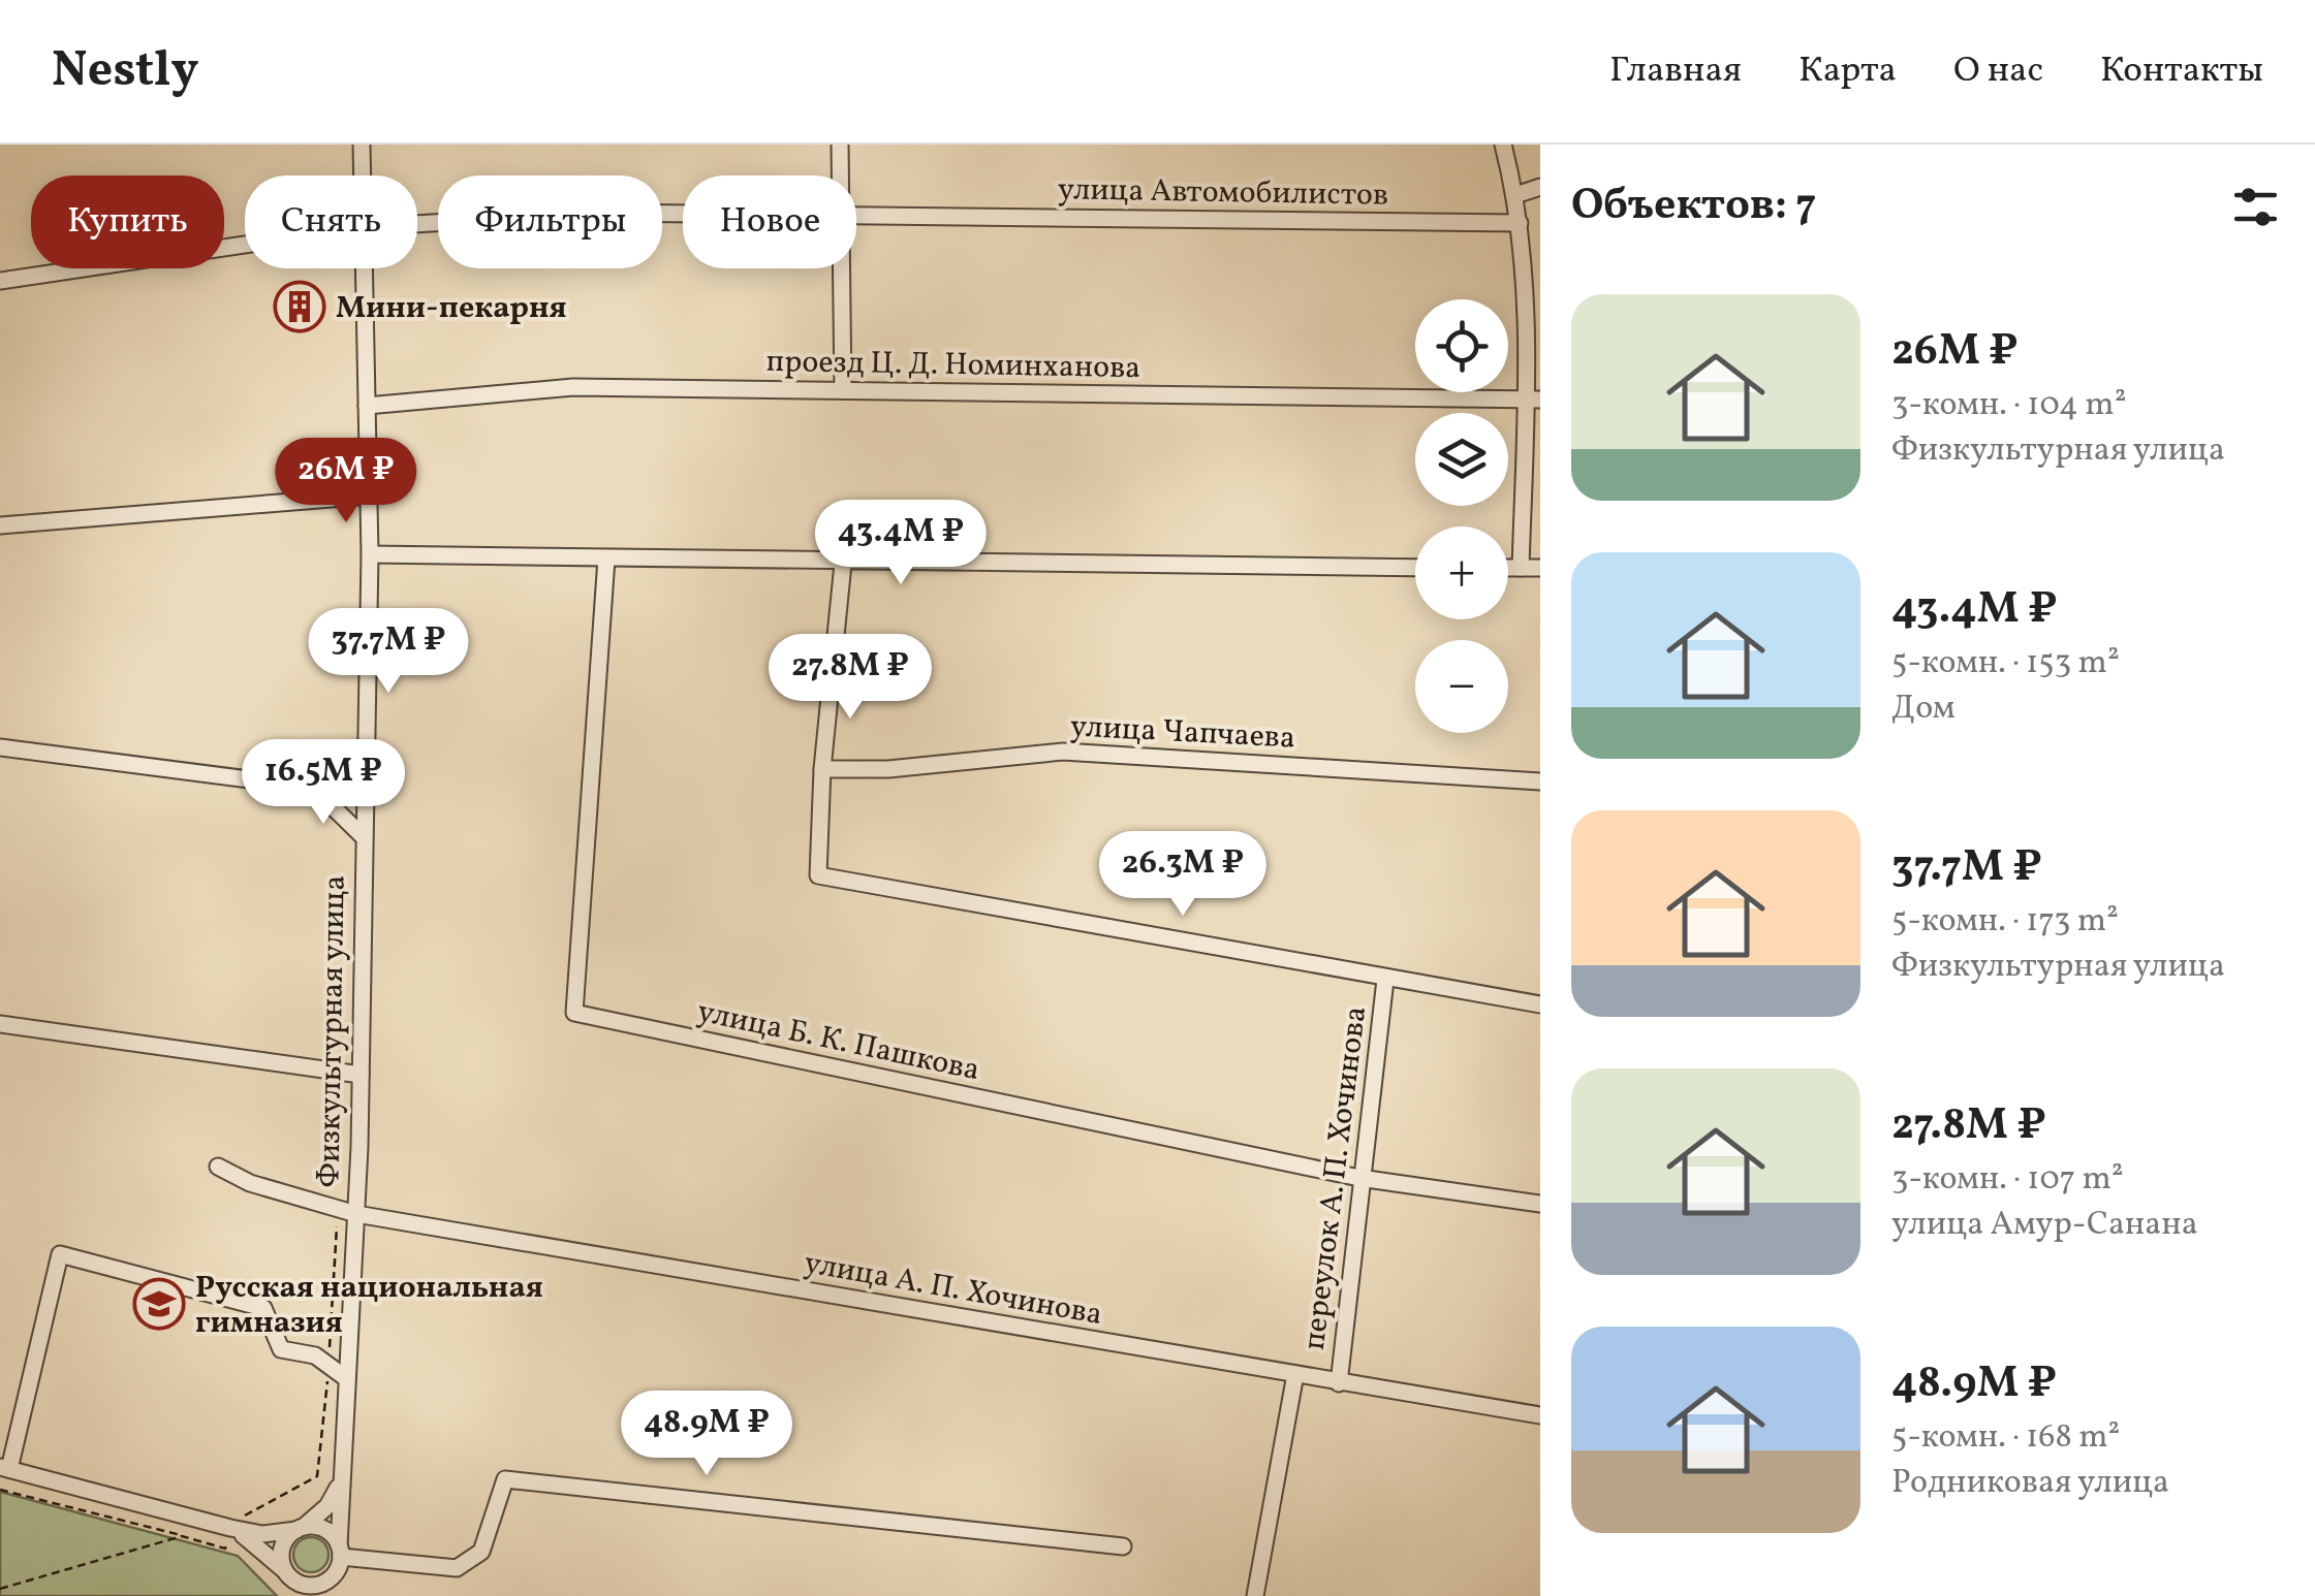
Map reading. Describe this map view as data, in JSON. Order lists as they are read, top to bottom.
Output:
{
  "streets": {
    "street": [
      "улица Автомобилистов",
      "проезд Ц. Д. Номинханова",
      "улица Чапчаева",
      "Физкультурная улица",
      "улица Б. К. Пашкова",
      "переулок А. П. Хочинова",
      "улица А. П. Хочинова"
    ]
  },
  "crossings": [
    ["проезд Ц. Д. Номинханова", "Физкультурная улица"],
    ["Физкультурная улица", "улица А. П. Хочинова"],
    ["улица Б. К. Пашкова", "переулок А. П. Хочинова"],
    ["переулок А. П. Хочинова", "улица А. П. Хочинова"]
  ],
  "places": {
    "building": ["Мини-пекарня"],
    "school or university": ["Русская национальная гимназия"]
  },
  "page": {
    "header": "Nestly",
    "nav": [
      "Главная",
      "Карта",
      "О нас",
      "Контакты"
    ],
    "heading": "Объектов: 7",
    "chip": [
      "Купить",
      "Снять",
      "Фильтры",
      "Новое"
    ],
    "list": [
      {
        "name": "26M ₽",
        "note": "3-комн. · 104 m² · Физкультурная улица"
      },
      {
        "name": "43.4M ₽",
        "note": "5-комн. · 153 m² · Дом"
      },
      {
        "name": "37.7M ₽",
        "note": "5-комн. · 173 m² · Физкультурная улица"
      },
      {
        "name": "27.8M ₽",
        "note": "3-комн. · 107 m² · улица Амур-Санана"
      },
      {
        "name": "48.9M ₽",
        "note": "5-комн. · 168 m² · Родниковая улица"
      }
    ],
    "map_buttons": ["+", "−"],
    "price": [
      "26M ₽",
      "43.4M ₽",
      "37.7M ₽",
      "27.8M ₽",
      "16.5M ₽",
      "26.3M ₽",
      "48.9M ₽"
    ]
  }
}
